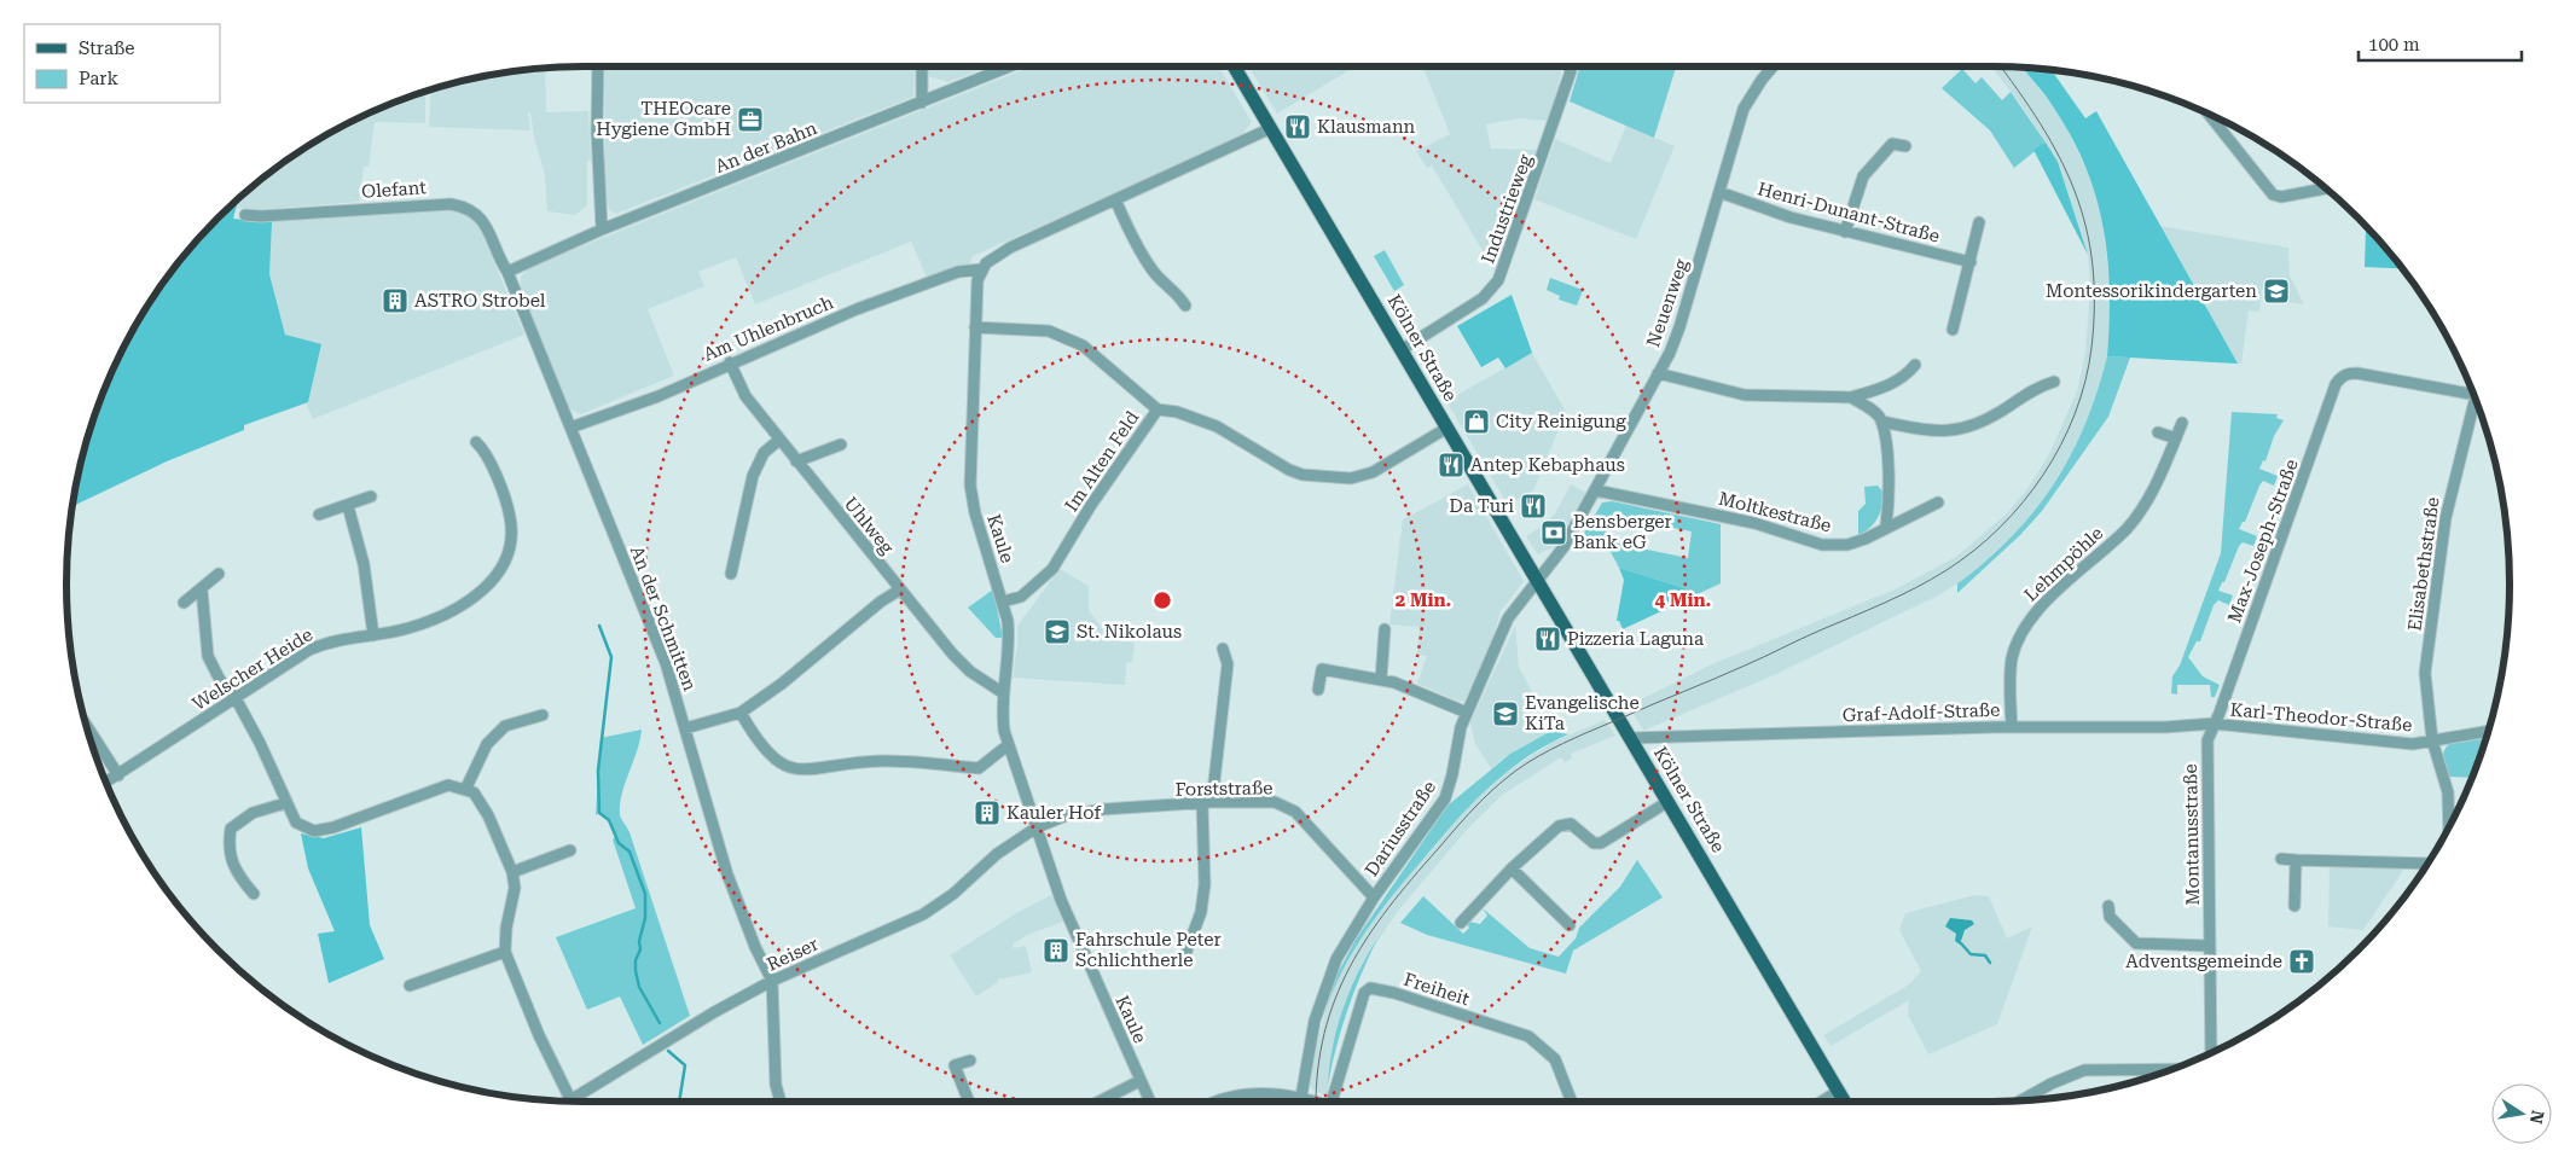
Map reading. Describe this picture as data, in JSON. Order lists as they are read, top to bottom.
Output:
{
  "streets": {
    "main road": ["Kölner Straße"],
    "street": [
      "An der Bahn",
      "Olefant",
      "Industrieweg",
      "Henri-Dunant-Straße",
      "Neuenweg",
      "Am Uhlenbruch",
      "Im Alten Feld",
      "Moltkestraße",
      "Uhlweg",
      "Kaule",
      "Max-Joseph-Straße",
      "Lehmpöhle",
      "Elisabethstraße",
      "An der Schmitten",
      "Welscher Heide",
      "Graf-Adolf-Straße",
      "Karl-Theodor-Straße",
      "Forststraße",
      "Dariusstraße",
      "Montanusstraße",
      "Reiser",
      "Freiheit"
    ]
  },
  "crossings": [
    ["An der Bahn", "Olefant"],
    ["An der Bahn", "An der Schmitten"],
    ["Olefant", "An der Schmitten"],
    ["Industrieweg", "Kölner Straße"],
    ["Henri-Dunant-Straße", "Neuenweg"],
    ["Neuenweg", "Kölner Straße"],
    ["Neuenweg", "Moltkestraße"],
    ["Neuenweg", "Dariusstraße"],
    ["Am Uhlenbruch", "Uhlweg"],
    ["Am Uhlenbruch", "Kaule"],
    ["Am Uhlenbruch", "An der Schmitten"],
    ["Kölner Straße", "Im Alten Feld"],
    ["Kölner Straße", "Graf-Adolf-Straße"],
    ["Kölner Straße", "Dariusstraße"],
    ["Im Alten Feld", "Kaule"],
    ["Uhlweg", "Kaule"],
    ["Kaule", "Forststraße"],
    ["Kaule", "Reiser"],
    ["Max-Joseph-Straße", "Graf-Adolf-Straße"],
    ["Max-Joseph-Straße", "Karl-Theodor-Straße"],
    ["Max-Joseph-Straße", "Montanusstraße"],
    ["Lehmpöhle", "Graf-Adolf-Straße"],
    ["Elisabethstraße", "Karl-Theodor-Straße"],
    ["An der Schmitten", "Reiser"],
    ["Graf-Adolf-Straße", "Karl-Theodor-Straße"],
    ["Graf-Adolf-Straße", "Montanusstraße"],
    ["Karl-Theodor-Straße", "Montanusstraße"],
    ["Forststraße", "Dariusstraße"],
    ["Forststraße", "Reiser"]
  ],
  "places": {
    "office": ["THEOcare Hygiene GmbH"],
    "restaurant": [
      "Klausmann",
      "Antep Kebaphaus",
      "Da Turi",
      "Pizzeria Laguna"
    ],
    "school or university": ["Montessorikindergarten", "St. Nikolaus", "Evangelische KiTa"],
    "building": ["ASTRO Strobel", "Kauler Hof", "Fahrschule Peter Schlichtherle"],
    "shop": ["City Reinigung"],
    "bank": ["Bensberger Bank eG"],
    "church": ["Adventsgemeinde"]
  },
  "legend": ["Straße", "Park"],
  "scale_bar": "100 m",
  "north": "right",
  "rings": ["2 Min.", "4 Min."]
}
